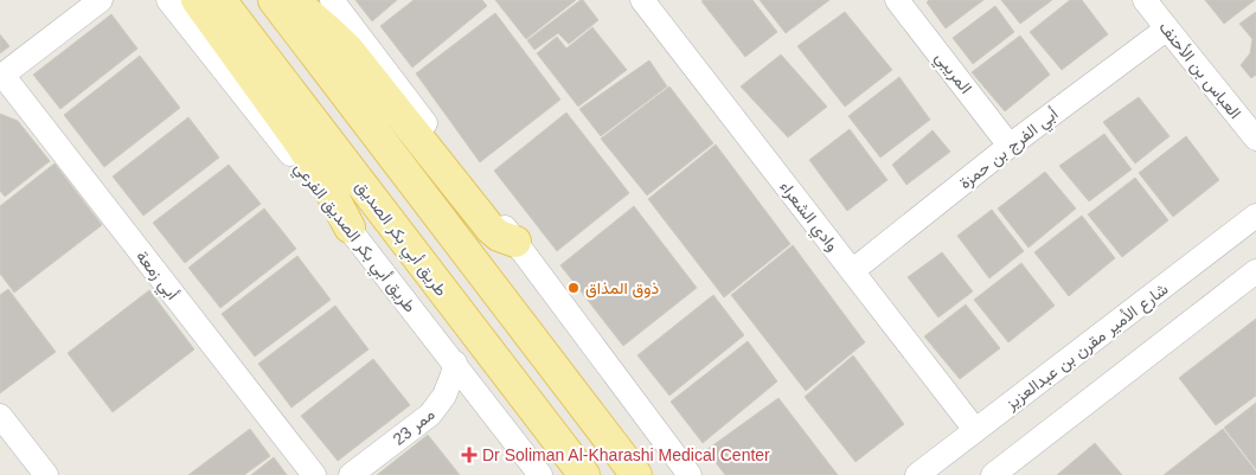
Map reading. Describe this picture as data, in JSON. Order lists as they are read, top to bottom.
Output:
{
  "streets": {
    "main road": ["طريق أبي بكر الصديق"],
    "street": [
      "العباس بن الأحنف",
      "المريبي",
      "أبي الفرج بن حمزة",
      "وادي الشعراء",
      "طريق أبي بكر الصديق الفرعي",
      "أبي زمعة",
      "شارع الأمير مقرن بن عبدالعزيز",
      "ممر 23"
    ]
  },
  "crossings": [
    ["العباس بن الأحنف", "أبي الفرج بن حمزة"],
    ["المريبي", "أبي الفرج بن حمزة"],
    ["أبي الفرج بن حمزة", "وادي الشعراء"],
    ["وادي الشعراء", "شارع الأمير مقرن بن عبدالعزيز"],
    ["طريق أبي بكر الصديق الفرعي", "ممر 23"]
  ],
  "places": {
    "other": ["ذوق المذاق"],
    "health": ["Dr Soliman Al-Kharashi Medical Center"]
  }
}
